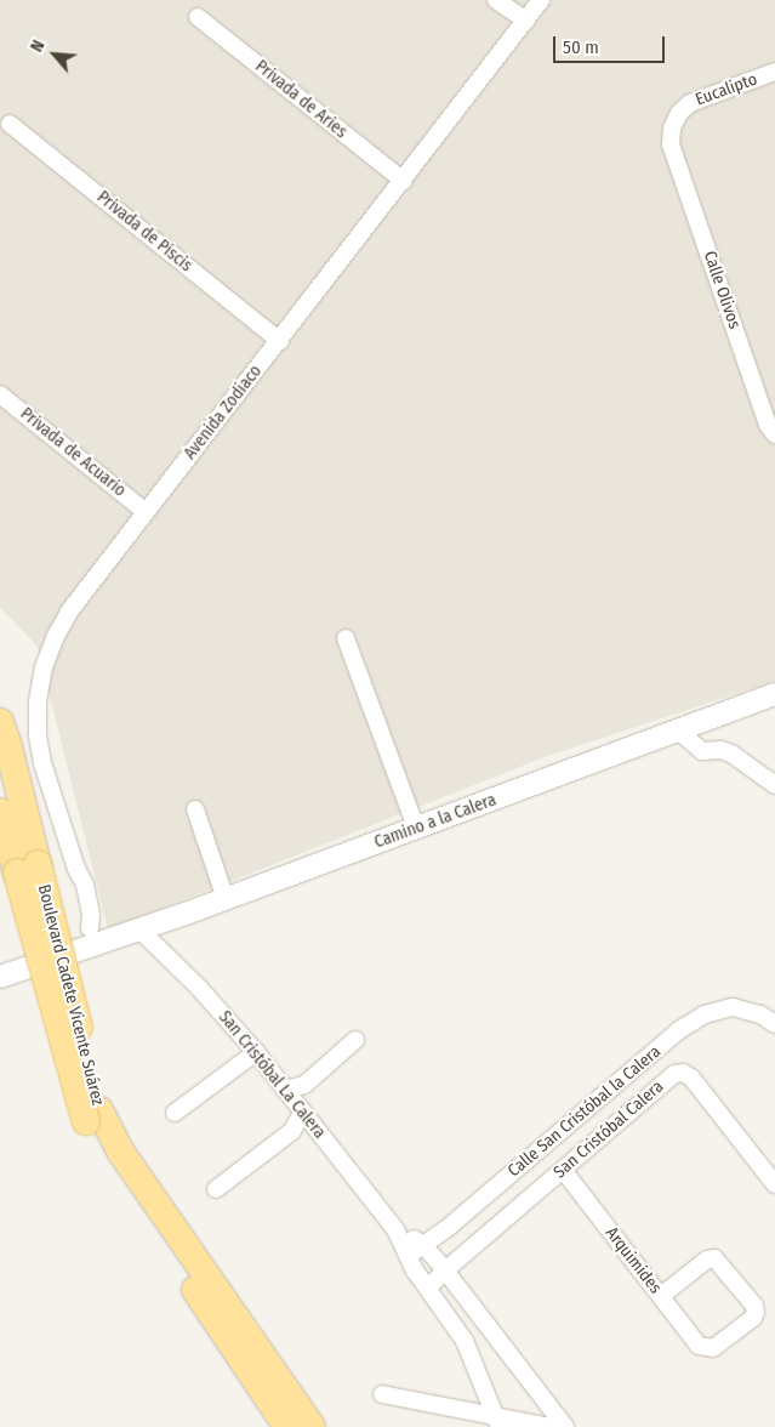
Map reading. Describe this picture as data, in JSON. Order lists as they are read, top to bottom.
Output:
{
  "streets": {
    "main road": ["Boulevard Cadete Vicente Suárez"],
    "street": [
      "Eucalipto",
      "Privada de Aries",
      "Privada de Piscis",
      "Calle Olivos",
      "Avenida Zodíaco",
      "Privada de Acuario",
      "Camino a la Calera",
      "San Cristóbal La Calera",
      "Calle San Cristóbal la Calera",
      "San Cristóbal Calera",
      "Arquimides"
    ]
  },
  "crossings": [
    ["Eucalipto", "Calle Olivos"],
    ["Privada de Aries", "Avenida Zodíaco"],
    ["Privada de Piscis", "Avenida Zodíaco"],
    ["Avenida Zodíaco", "Privada de Acuario"],
    ["Avenida Zodíaco", "Camino a la Calera"],
    ["Camino a la Calera", "San Cristóbal La Calera"],
    ["San Cristóbal La Calera", "Calle San Cristóbal la Calera"],
    ["San Cristóbal La Calera", "San Cristóbal Calera"],
    ["San Cristóbal Calera", "Arquimides"]
  ],
  "scale_bar": "50 m",
  "north": "top left"
}
